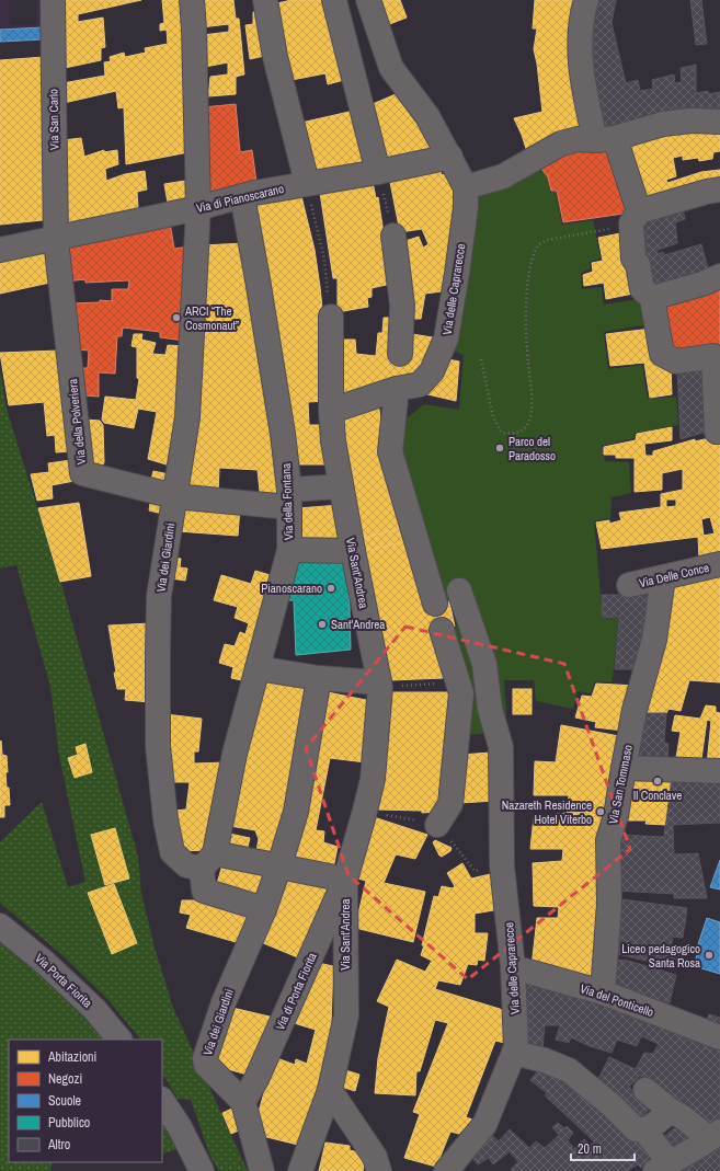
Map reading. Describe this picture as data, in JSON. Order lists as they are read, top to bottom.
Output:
{
  "streets": {
    "main road": ["Via Porta Fiorita"],
    "street": [
      "Via San Carlo",
      "Via di Pianoscarano",
      "Via delle Caprarecce",
      "Via della Polveriera",
      "Via della Fontana",
      "Via dei Giardini",
      "Via Sant'Andrea",
      "Via Delle Conce",
      "Via San Tommaso",
      "Via di Porta Fiorita",
      "Via del Ponticello"
    ]
  },
  "crossings": [
    ["Via San Carlo", "Via di Pianoscarano"],
    ["Via San Carlo", "Via della Polveriera"],
    ["Via di Pianoscarano", "Via delle Caprarecce"],
    ["Via di Pianoscarano", "Via della Polveriera"],
    ["Via di Pianoscarano", "Via della Fontana"],
    ["Via di Pianoscarano", "Via dei Giardini"],
    ["Via delle Caprarecce", "Via Sant'Andrea"],
    ["Via delle Caprarecce", "Via del Ponticello"],
    ["Via della Polveriera", "Via della Fontana"],
    ["Via della Polveriera", "Via dei Giardini"],
    ["Via della Polveriera", "Via Sant'Andrea"],
    ["Via della Fontana", "Via dei Giardini"],
    ["Via dei Giardini", "Via Sant'Andrea"],
    ["Via dei Giardini", "Via di Porta Fiorita"],
    ["Via Sant'Andrea", "Via di Porta Fiorita"],
    ["Via Delle Conce", "Via San Tommaso"],
    ["Via San Tommaso", "Via del Ponticello"]
  ],
  "places": [
    "ARCI “The Cosmonaut”",
    "Parco del Paradosso",
    "Pianoscarano",
    "Sant'Andrea",
    "Il Conclave",
    "Nazareth Residence Hotel Viterbo",
    "Liceo pedagogico Santa Rosa"
  ],
  "legend": [
    "Abitazioni",
    "Negozi",
    "Scuole",
    "Pubblico",
    "Altro"
  ],
  "scale_bar": "20 m"
}
